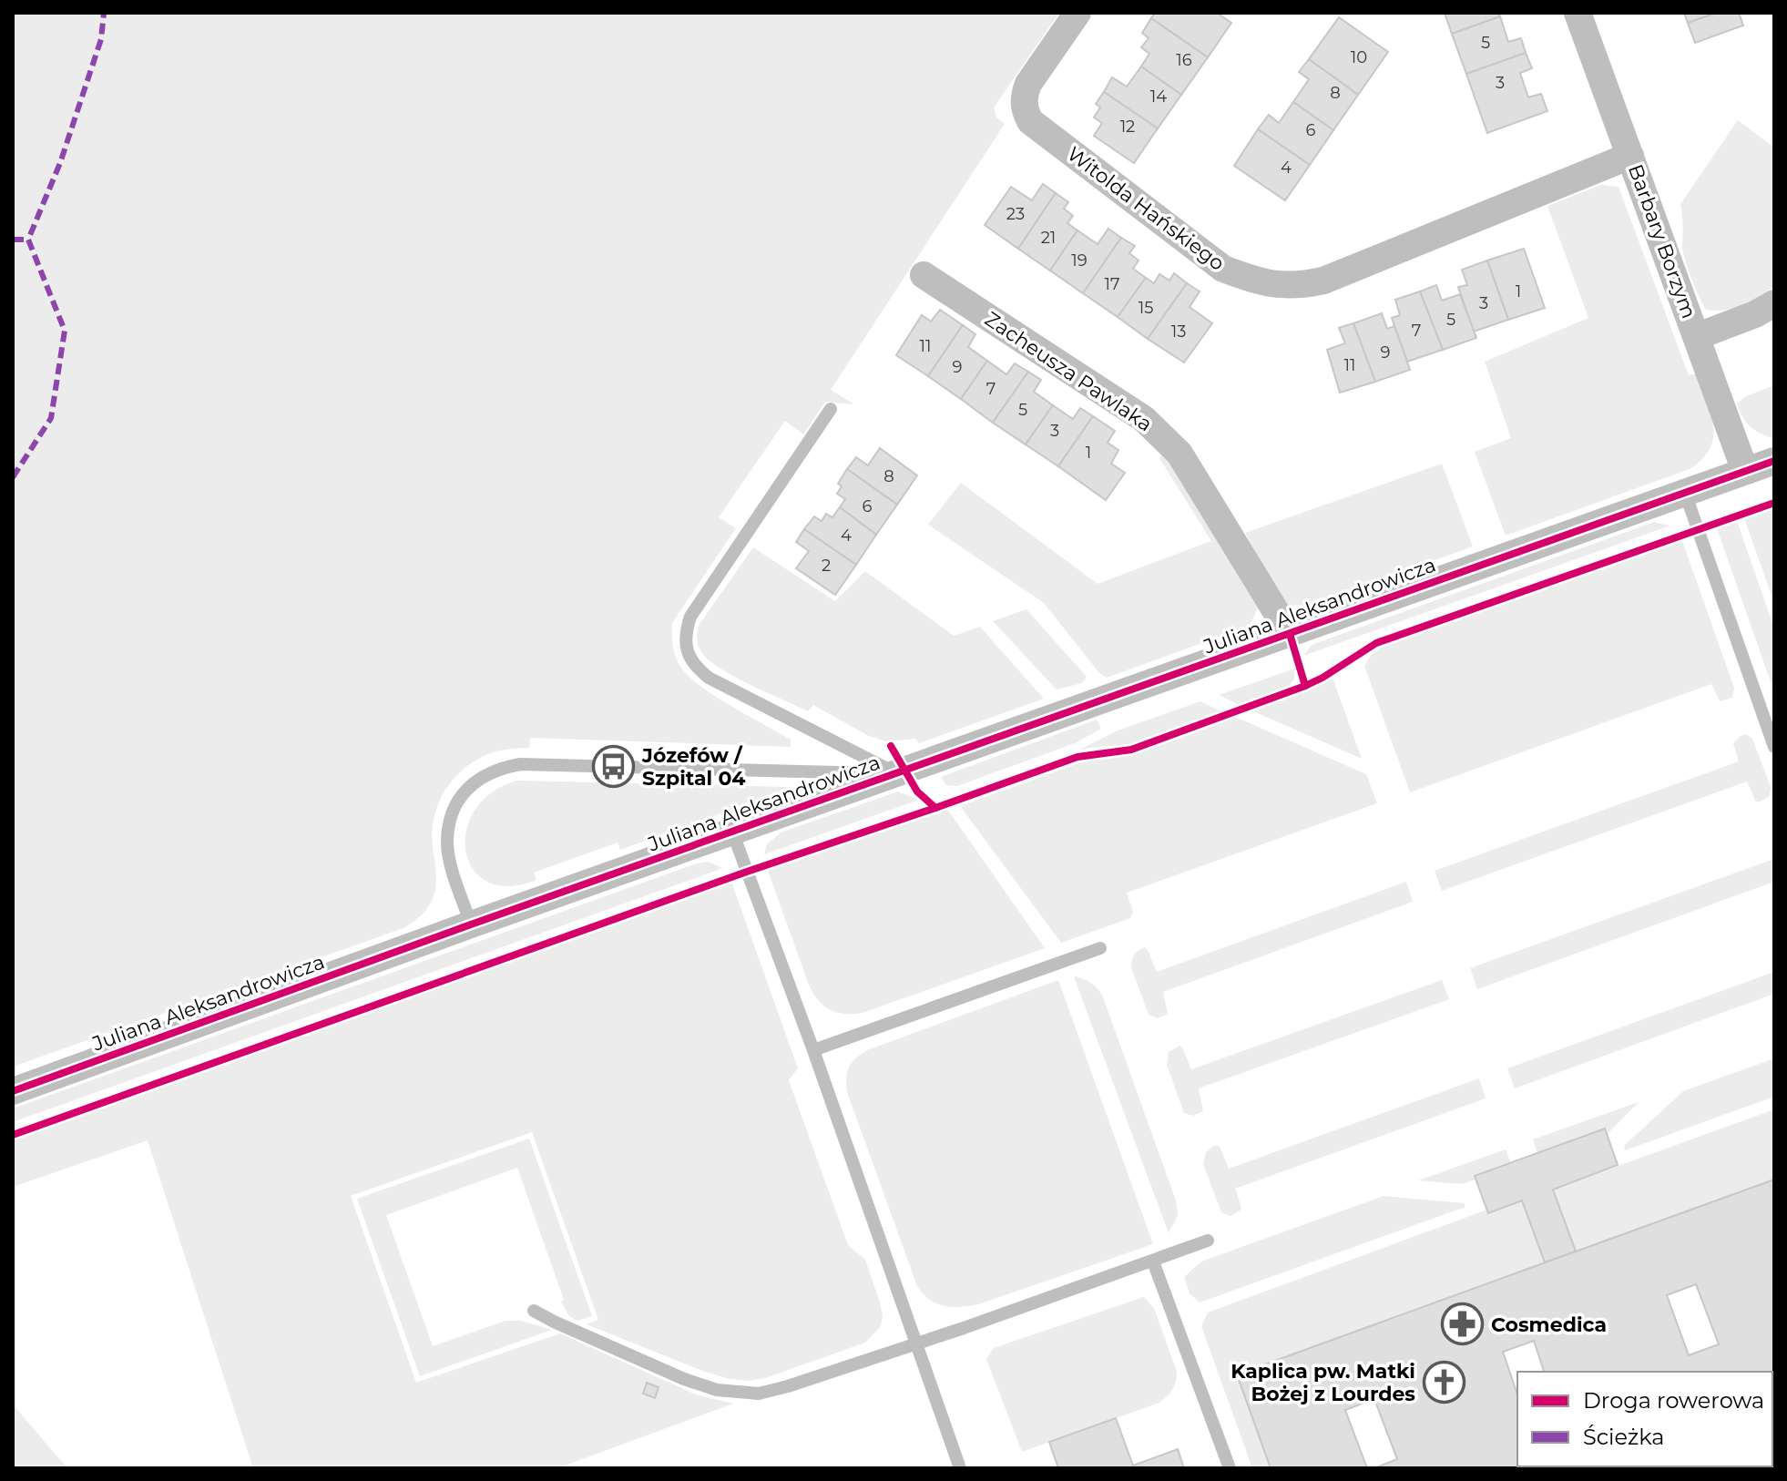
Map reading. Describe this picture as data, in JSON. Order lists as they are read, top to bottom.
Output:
{
  "streets": {
    "street": [
      "Witolda Hańskiego",
      "Barbary Borzym",
      "Zacheusza Pawlaka",
      "Juliana Aleksandrowicza"
    ]
  },
  "crossings": [
    ["Witolda Hańskiego", "Barbary Borzym"],
    ["Barbary Borzym", "Juliana Aleksandrowicza"],
    ["Zacheusza Pawlaka", "Juliana Aleksandrowicza"]
  ],
  "places": {
    "bus stop": ["Józefów / Szpital 04"],
    "pharmacy": ["Cosmedica"],
    "church": ["Kaplica pw. Matki Bożej z Lourdes"]
  },
  "house_numbers": [
    "5",
    "10",
    "16",
    "3",
    "8",
    "14",
    "12",
    "6",
    "4",
    "23",
    "21",
    "19",
    "17",
    "1",
    "3",
    "15",
    "5",
    "7",
    "13",
    "11",
    "9",
    "11",
    "9",
    "7",
    "5",
    "3",
    "1",
    "8",
    "6",
    "4",
    "2"
  ],
  "legend": ["Droga rowerowa", "Ścieżka"]
}
